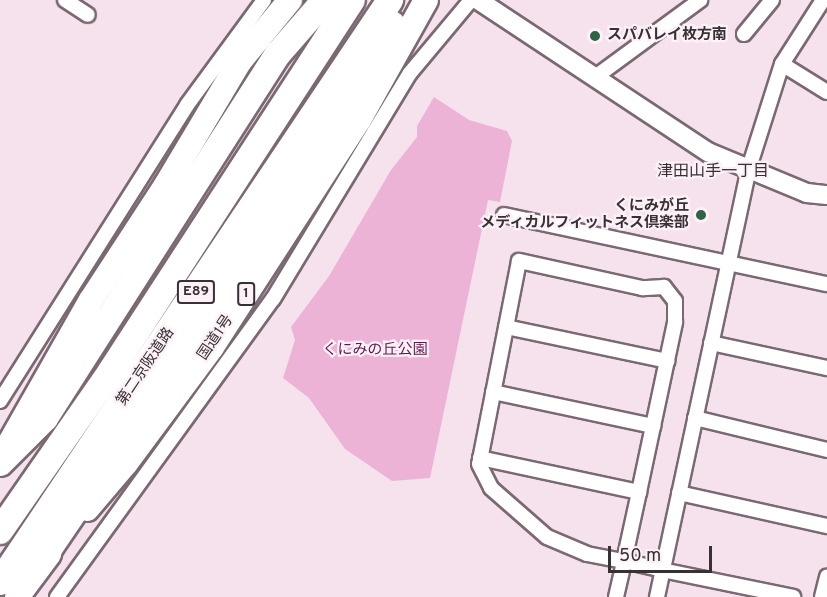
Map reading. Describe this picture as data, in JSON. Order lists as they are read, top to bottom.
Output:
{
  "streets": {
    "highway": [
      "E89",
      "1",
      "国道1号",
      "第二京阪道路"
    ]
  },
  "districts": ["津田山手一丁目"],
  "parks": ["くにみの丘公園"],
  "places": ["スパバレイ枚方南", "くにみが丘 メディカルフィットネス倶楽部"],
  "scale_bar": "50 m"
}
